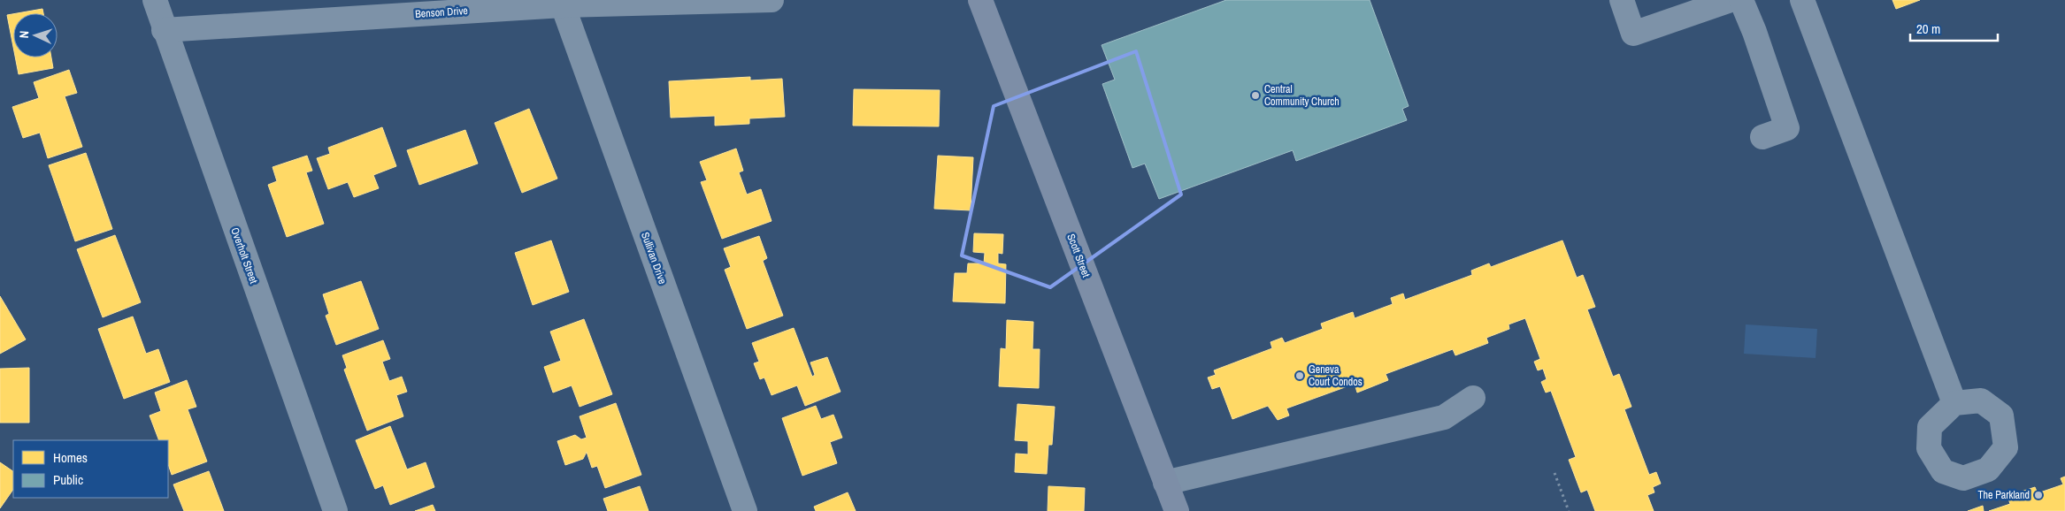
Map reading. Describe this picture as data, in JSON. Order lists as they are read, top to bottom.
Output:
{
  "streets": {
    "main road": ["Scott Street"],
    "street": ["Benson Drive", "Overholt Street", "Sullivan Drive"]
  },
  "crossings": [
    ["Benson Drive", "Overholt Street"],
    ["Benson Drive", "Sullivan Drive"]
  ],
  "places": ["Central Community Church", "Geneva Court Condos", "The Parkland"],
  "legend": ["Homes", "Public"],
  "scale_bar": "20 m",
  "north": "left"
}
